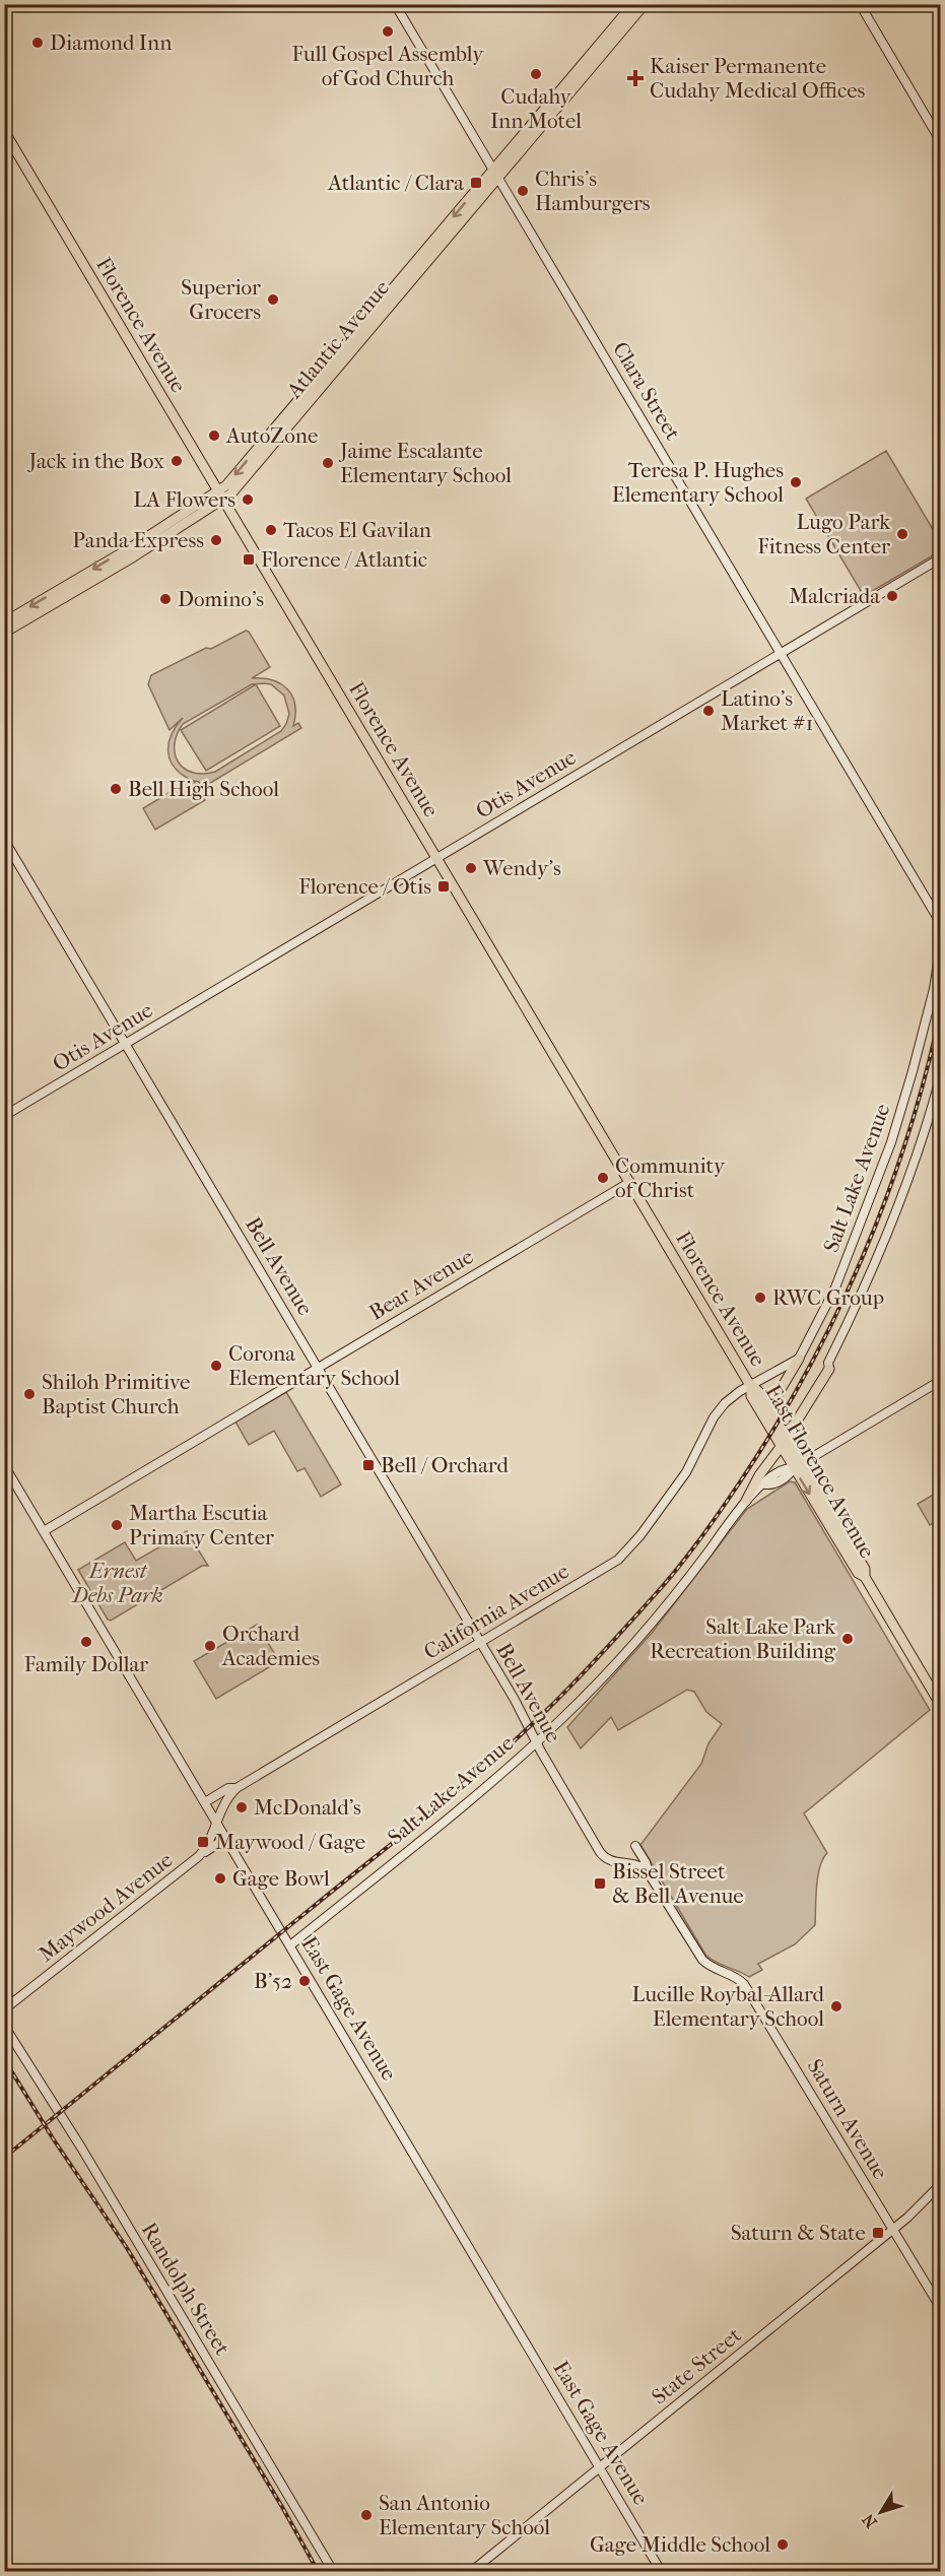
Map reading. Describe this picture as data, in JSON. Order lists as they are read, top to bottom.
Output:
{
  "streets": {
    "main road": ["Florence Avenue", "Atlantic Avenue", "East Florence Avenue"],
    "street": [
      "Clara Street",
      "Otis Avenue",
      "Salt Lake Avenue",
      "Bell Avenue",
      "Bear Avenue",
      "California Avenue",
      "Maywood Avenue",
      "East Gage Avenue",
      "Saturn Avenue",
      "Randolph Street",
      "State Street"
    ]
  },
  "crossings": [
    ["Florence Avenue", "Atlantic Avenue"],
    ["Florence Avenue", "Otis Avenue"],
    ["Florence Avenue", "Bear Avenue"],
    ["Florence Avenue", "East Florence Avenue"],
    ["Florence Avenue", "California Avenue"],
    ["Atlantic Avenue", "Clara Street"],
    ["Clara Street", "Otis Avenue"],
    ["Otis Avenue", "Bell Avenue"],
    ["Salt Lake Avenue", "Bell Avenue"],
    ["Salt Lake Avenue", "East Florence Avenue"],
    ["Salt Lake Avenue", "East Gage Avenue"],
    ["Bell Avenue", "Bear Avenue"],
    ["Bell Avenue", "California Avenue"],
    ["Bell Avenue", "Saturn Avenue"],
    ["Bear Avenue", "East Gage Avenue"],
    ["East Florence Avenue", "California Avenue"],
    ["California Avenue", "Maywood Avenue"],
    ["California Avenue", "East Gage Avenue"],
    ["Maywood Avenue", "East Gage Avenue"],
    ["East Gage Avenue", "State Street"],
    ["Saturn Avenue", "State Street"]
  ],
  "parks": ["Ernest Debs Park"],
  "places": {
    "other": [
      "Full Gospel Assembly of God Church",
      "Diamond Inn",
      "Cudahy Inn Motel",
      "Chris's Hamburgers",
      "Superior Grocers",
      "AutoZone",
      "Jack in the Box",
      "Jaime Escalante Elementary School",
      "Teresa P. Hughes Elementary School",
      "LA Flowers",
      "Tacos El Gavilan",
      "Lugo Park Fitness Center",
      "Panda Express",
      "Malcriada",
      "Domino's",
      "Latino's Market #1",
      "Bell High School",
      "Wendy's",
      "Community of Christ",
      "RWC Group",
      "Corona Elementary School",
      "Shiloh Primitive Baptist Church",
      "Martha Escutia Primary Center",
      "Salt Lake Park Recreation Building",
      "Family Dollar",
      "Orchard Academies",
      "McDonald's",
      "Gage Bowl",
      "B'52",
      "Lucille Roybal-Allard Elementary School",
      "San Antonio Elementary School",
      "Gage Middle School"
    ],
    "health": ["Kaiser Permanente Cudahy Medical Offices"],
    "transit": [
      "Atlantic / Clara",
      "Florence / Atlantic",
      "Florence / Otis",
      "Bell / Orchard",
      "Maywood / Gage",
      "Bissel Street & Bell Avenue",
      "Saturn & State"
    ]
  },
  "north": "bottom left"
}
